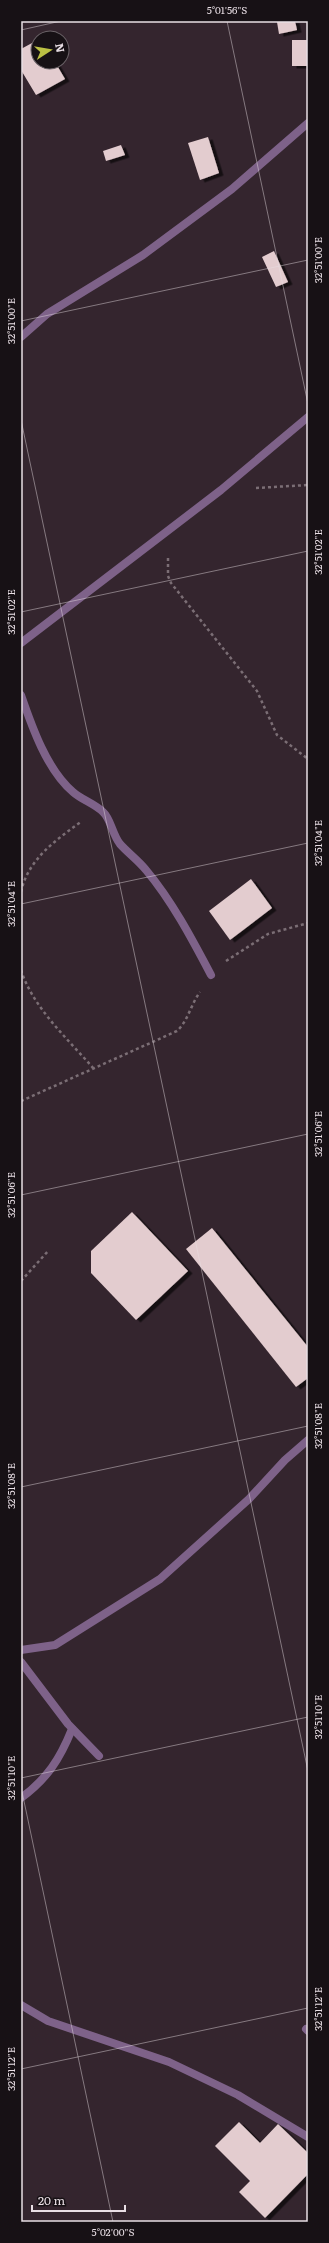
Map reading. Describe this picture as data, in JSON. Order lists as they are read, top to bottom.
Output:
{
  "scale_bar": "20 m",
  "north": "right",
  "coordinates": [
    "5°01'56\"S",
    "32°51'00\"E",
    "32°51'02\"E",
    "32°51'04\"E",
    "32°51'06\"E",
    "32°51'08\"E",
    "32°51'10\"E",
    "32°51'12\"E",
    "5°02'00\"S"
  ]
}
